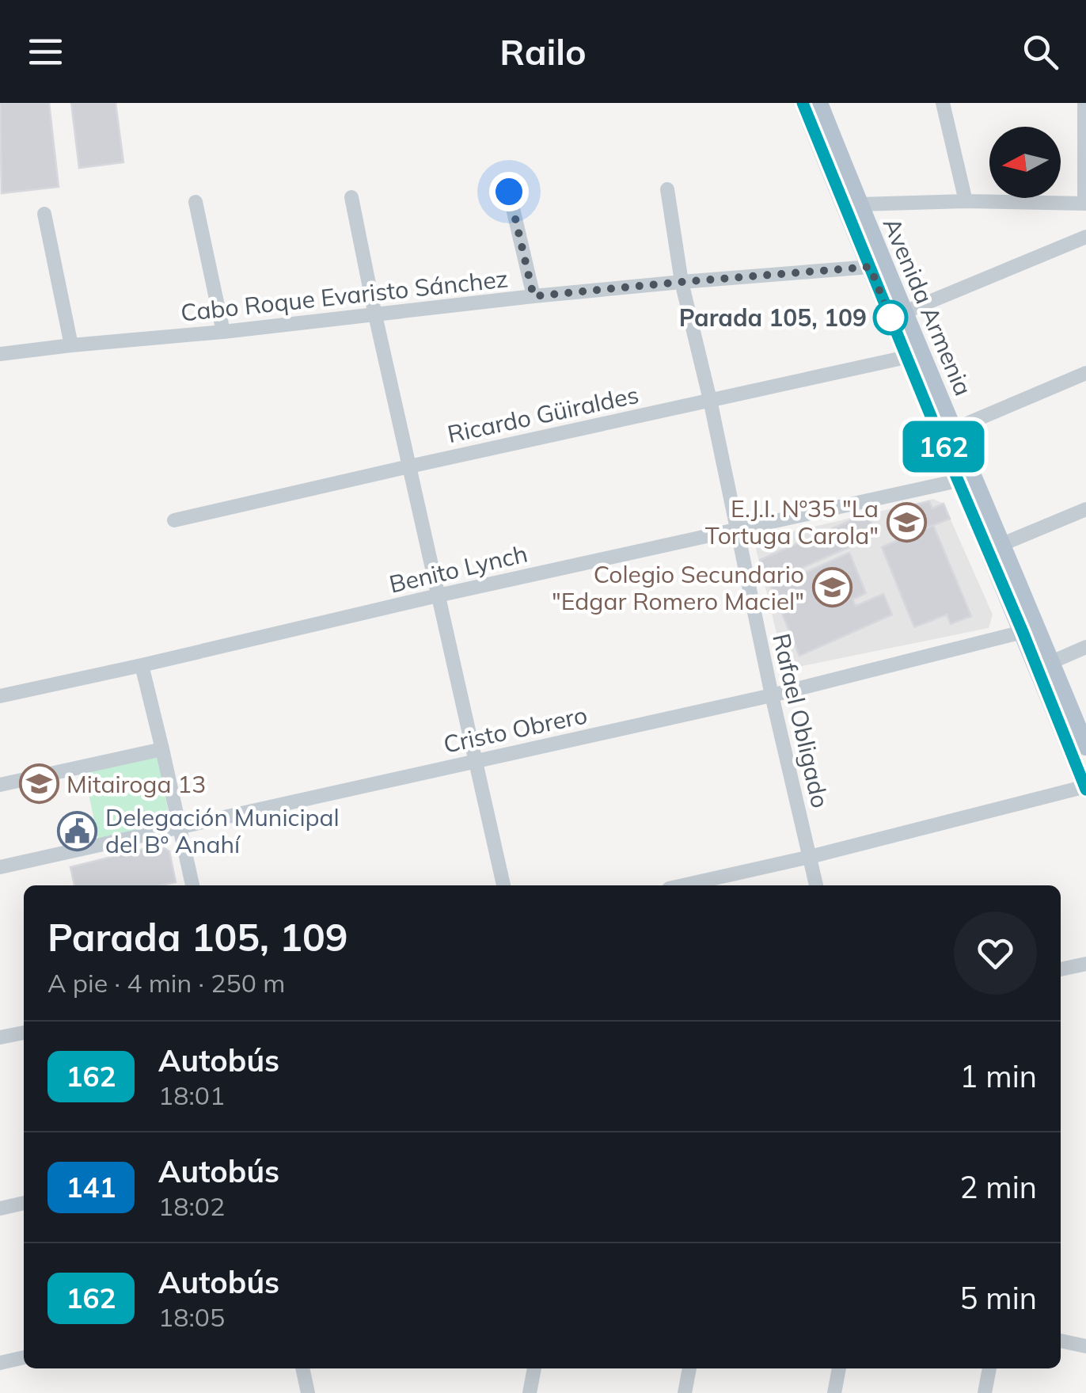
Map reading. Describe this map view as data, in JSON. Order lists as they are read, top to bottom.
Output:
{
  "streets": {
    "main road": ["Avenida Armenia"],
    "street": [
      "Cabo Roque Evaristo Sánchez",
      "Ricardo Güiraldes",
      "Benito Lynch",
      "Rafael Obligado",
      "Cristo Obrero"
    ]
  },
  "crossings": [
    ["Cabo Roque Evaristo Sánchez", "Avenida Armenia"],
    ["Cabo Roque Evaristo Sánchez", "Rafael Obligado"],
    ["Avenida Armenia", "Ricardo Güiraldes"],
    ["Avenida Armenia", "Benito Lynch"],
    ["Avenida Armenia", "Cristo Obrero"],
    ["Ricardo Güiraldes", "Rafael Obligado"],
    ["Benito Lynch", "Rafael Obligado"],
    ["Rafael Obligado", "Cristo Obrero"]
  ],
  "places": {
    "other": ["Parada 105, 109"],
    "school or university": ["E.J.I. Nº35 \"La Tortuga Carola\"", "Colegio Secundario \"Edgar Romero Maciel\"", "Mitairoga 13"],
    "public building": ["Delegación Municipal del Bº Anahí"]
  },
  "lines": ["bus line 162"],
  "north": "left",
  "page": {
    "header": "Railo",
    "on_map": "162",
    "heading": ["Parada 105, 109", "A pie · 4 min · 250 m"],
    "list": [
      {
        "mark": "162",
        "name": "Autobús",
        "note": "18:01",
        "value": "1 min"
      },
      {
        "mark": "141",
        "name": "Autobús",
        "note": "18:02",
        "value": "2 min"
      },
      {
        "mark": "162",
        "name": "Autobús",
        "note": "18:05",
        "value": "5 min"
      }
    ]
  }
}
